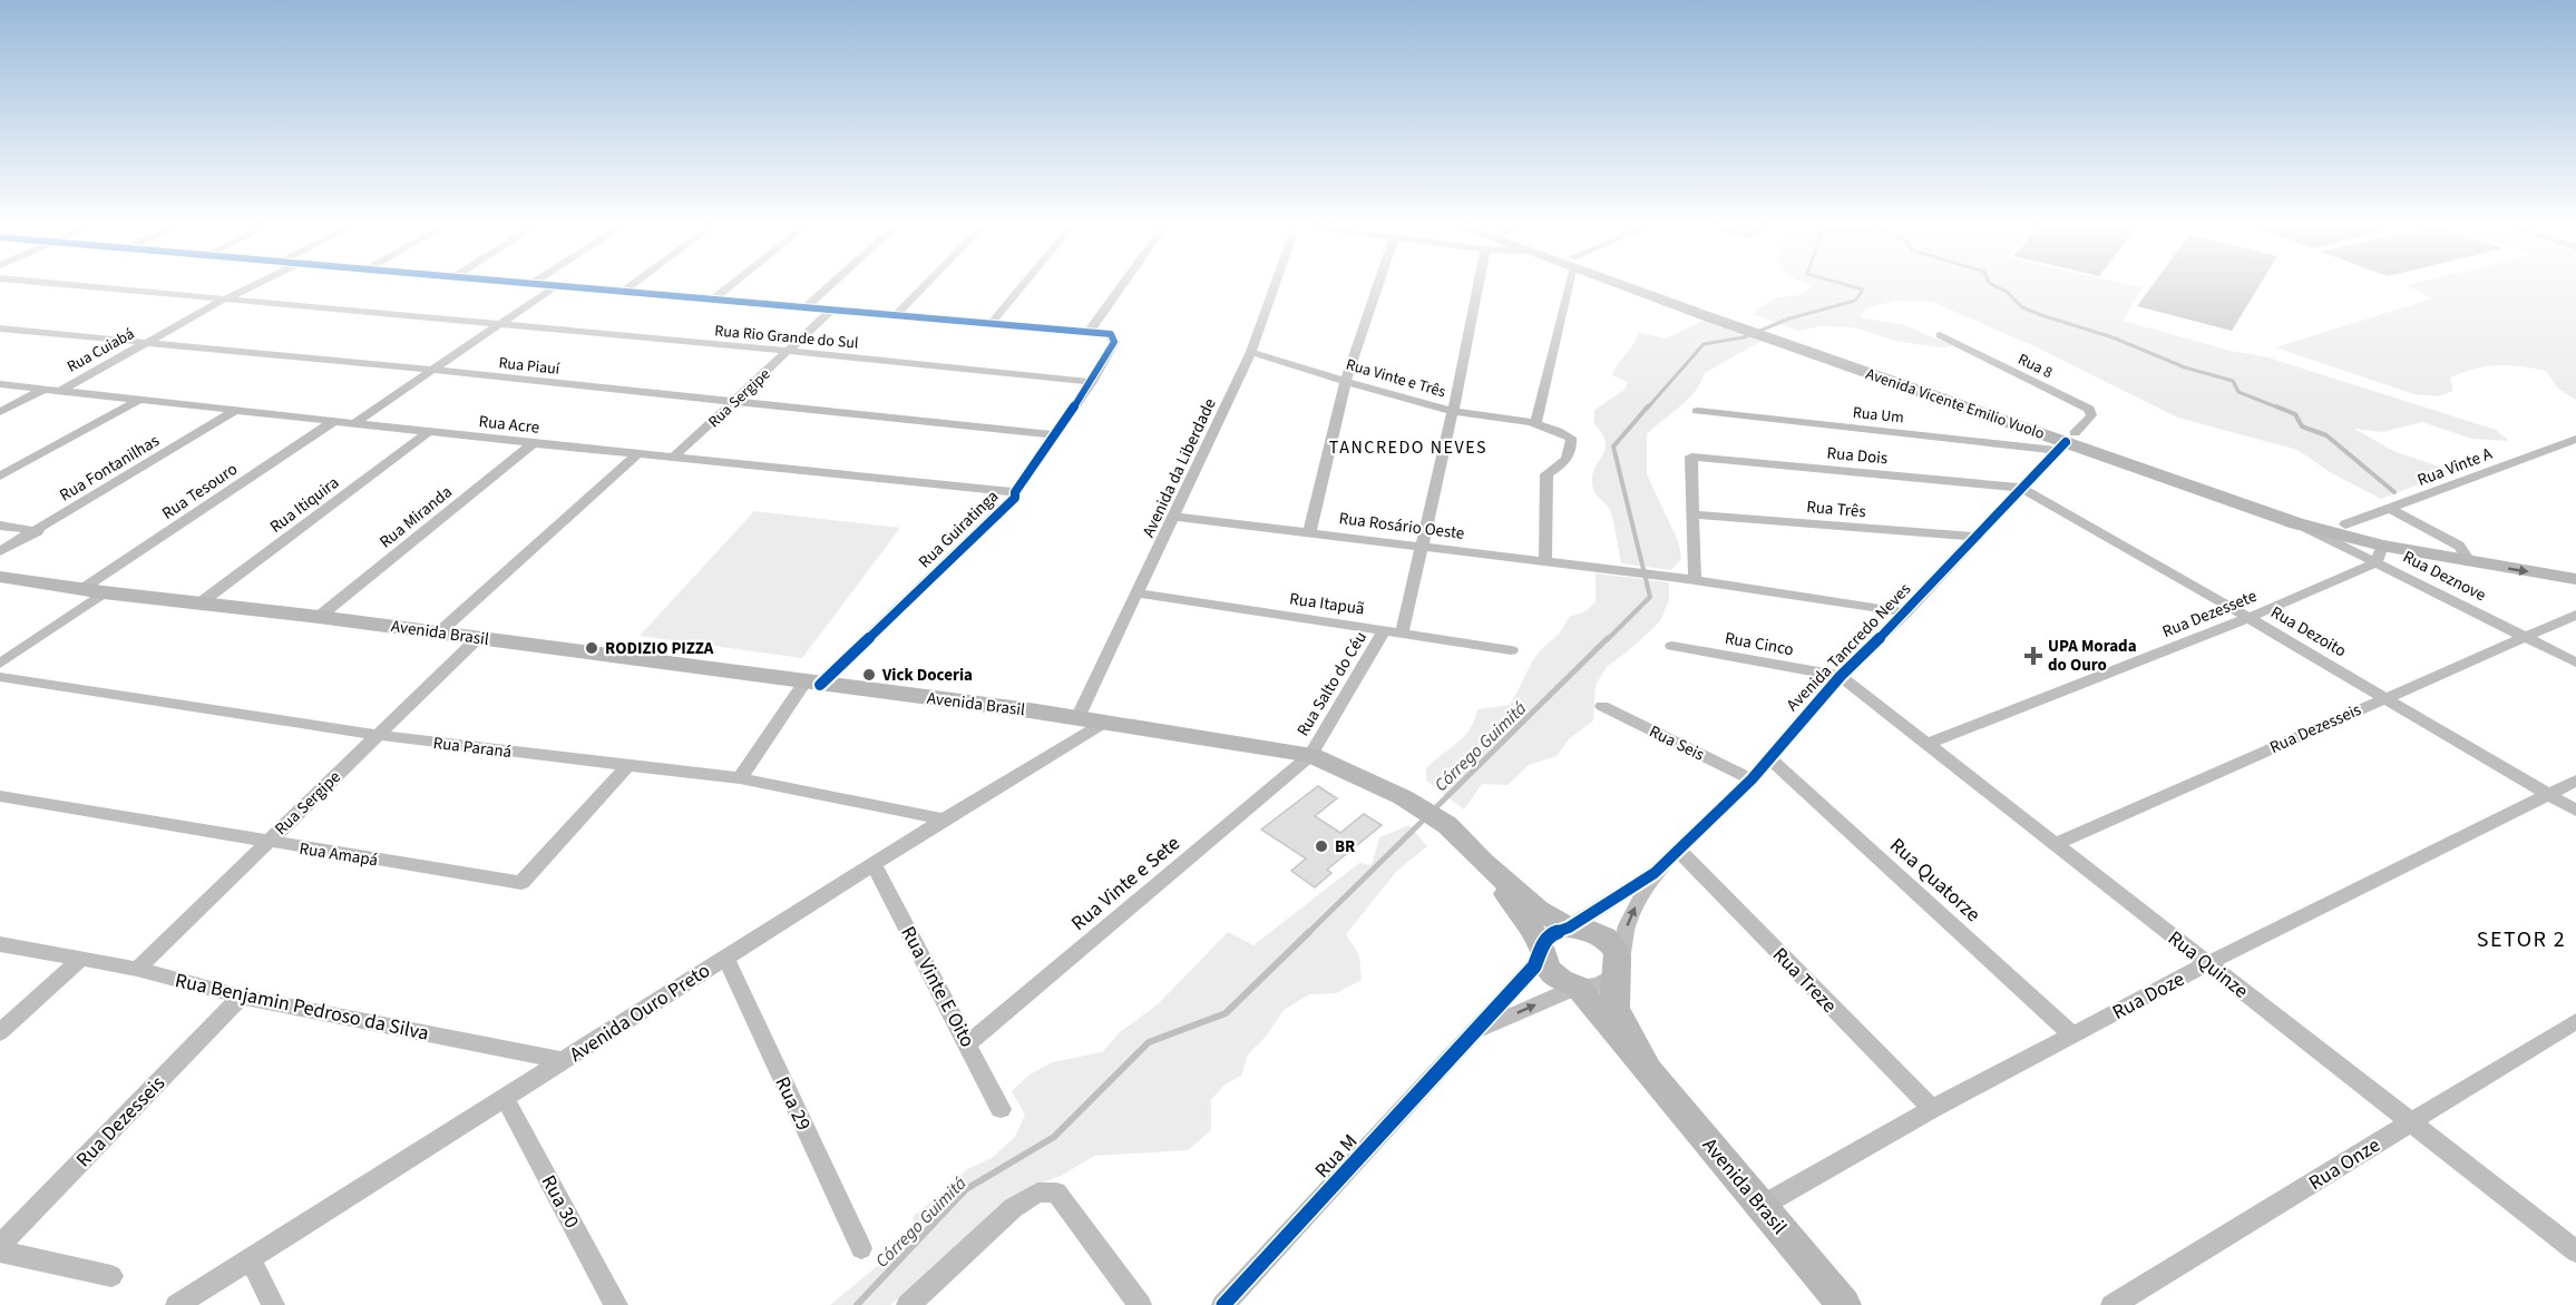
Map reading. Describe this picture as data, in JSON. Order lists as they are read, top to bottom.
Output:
{
  "streets": {
    "main road": ["Avenida Vicente Emilio Vuolo", "Avenida Brasil"],
    "street": [
      "Rua Rio Grande do Sul",
      "Rua Cuiabá",
      "Rua Piauí",
      "Rua 8",
      "Rua Vinte e Três",
      "Rua Sergipe",
      "Rua Um",
      "Rua Acre",
      "Rua Dois",
      "Rua Vinte A",
      "Rua Fontanilhas",
      "Avenida da Liberdade",
      "Rua Tesouro",
      "Rua Itiquira",
      "Rua Três",
      "Rua Miranda",
      "Rua Rosário Oeste",
      "Rua Guiratinga",
      "Rua Deznove",
      "Rua Itapuã",
      "Rua Dezessete",
      "Rua Dezoito",
      "Rua Cinco",
      "Avenida Tancredo Neves",
      "Rua Salto do Céu",
      "Rua Dezesseis",
      "Rua Seis",
      "Rua Paraná",
      "Rua Amapá",
      "Rua Quatorze",
      "Rua Vinte e Sete",
      "Rua Quinze",
      "Rua Treze",
      "Rua Vinte E Oito",
      "Rua Doze",
      "Rua Benjamin Pedroso da Silva",
      "Avenida Ouro Preto",
      "Rua 29",
      "Rua M",
      "Rua Onze",
      "Rua 30"
    ]
  },
  "crossings": [
    ["Rua Rio Grande do Sul", "Rua Cuiabá"],
    ["Rua Rio Grande do Sul", "Rua Sergipe"],
    ["Rua Rio Grande do Sul", "Rua Guiratinga"],
    ["Rua Cuiabá", "Rua Piauí"],
    ["Rua Cuiabá", "Rua Acre"],
    ["Rua Piauí", "Rua Sergipe"],
    ["Rua Piauí", "Rua Guiratinga"],
    ["Rua 8", "Avenida Vicente Emilio Vuolo"],
    ["Rua 8", "Rua Um"],
    ["Rua 8", "Avenida Tancredo Neves"],
    ["Rua Vinte e Três", "Avenida da Liberdade"],
    ["Rua Vinte e Três", "Rua Rosário Oeste"],
    ["Rua Sergipe", "Rua Acre"],
    ["Rua Sergipe", "Avenida Brasil"],
    ["Rua Sergipe", "Rua Paraná"],
    ["Rua Sergipe", "Rua Amapá"],
    ["Rua Sergipe", "Rua Benjamin Pedroso da Silva"],
    ["Avenida Vicente Emilio Vuolo", "Rua Um"],
    ["Avenida Vicente Emilio Vuolo", "Rua Vinte A"],
    ["Avenida Vicente Emilio Vuolo", "Rua Deznove"],
    ["Avenida Vicente Emilio Vuolo", "Rua Dezessete"],
    ["Avenida Vicente Emilio Vuolo", "Avenida Tancredo Neves"],
    ["Rua Um", "Avenida Tancredo Neves"],
    ["Rua Acre", "Rua Fontanilhas"],
    ["Rua Acre", "Rua Tesouro"],
    ["Rua Acre", "Rua Itiquira"],
    ["Rua Acre", "Rua Miranda"],
    ["Rua Acre", "Rua Guiratinga"],
    ["Rua Dois", "Rua Três"],
    ["Rua Dois", "Rua Dezoito"],
    ["Rua Dois", "Avenida Tancredo Neves"],
    ["Avenida da Liberdade", "Rua Rosário Oeste"],
    ["Avenida da Liberdade", "Rua Itapuã"],
    ["Avenida da Liberdade", "Avenida Brasil"],
    ["Rua Tesouro", "Avenida Brasil"],
    ["Rua Itiquira", "Avenida Brasil"],
    ["Rua Três", "Avenida Tancredo Neves"],
    ["Rua Miranda", "Avenida Brasil"],
    ["Rua Guiratinga", "Avenida Brasil"],
    ["Rua Guiratinga", "Rua Paraná"],
    ["Rua Deznove", "Rua Dezessete"],
    ["Rua Deznove", "Rua Dezesseis"],
    ["Rua Itapuã", "Rua Salto do Céu"],
    ["Rua Dezessete", "Rua Dezoito"],
    ["Rua Dezessete", "Rua Quinze"],
    ["Rua Dezoito", "Avenida Tancredo Neves"],
    ["Rua Dezoito", "Rua Dezesseis"],
    ["Rua Dezoito", "Rua Doze"],
    ["Avenida Brasil", "Rua Salto do Céu"],
    ["Avenida Brasil", "Rua Vinte e Sete"],
    ["Avenida Brasil", "Rua Doze"],
    ["Avenida Brasil", "Avenida Ouro Preto"],
    ["Avenida Brasil", "Rua M"],
    ["Rua Cinco", "Avenida Tancredo Neves"],
    ["Rua Cinco", "Rua Quinze"],
    ["Avenida Tancredo Neves", "Rua Seis"],
    ["Avenida Tancredo Neves", "Rua Quatorze"],
    ["Avenida Tancredo Neves", "Rua Quinze"],
    ["Avenida Tancredo Neves", "Rua Treze"],
    ["Rua Salto do Céu", "Rua Vinte e Sete"],
    ["Rua Dezesseis", "Rua Quinze"],
    ["Rua Dezesseis", "Rua Benjamin Pedroso da Silva"],
    ["Rua Paraná", "Rua Amapá"],
    ["Rua Paraná", "Avenida Ouro Preto"],
    ["Rua Quatorze", "Rua Doze"],
    ["Rua Vinte e Sete", "Rua Vinte E Oito"],
    ["Rua Quinze", "Rua Doze"],
    ["Rua Quinze", "Rua Onze"],
    ["Rua Treze", "Rua Doze"],
    ["Rua Vinte E Oito", "Avenida Ouro Preto"],
    ["Rua Benjamin Pedroso da Silva", "Avenida Ouro Preto"],
    ["Avenida Ouro Preto", "Rua 29"],
    ["Avenida Ouro Preto", "Rua 30"]
  ],
  "districts": ["TANCREDO NEVES", "SETOR 2"],
  "water": ["Córrego Guimitá"],
  "places": {
    "other": ["RODIZIO PIZZA", "Vick Doceria", "BR"],
    "health": ["UPA Morada do Ouro"]
  }
}
